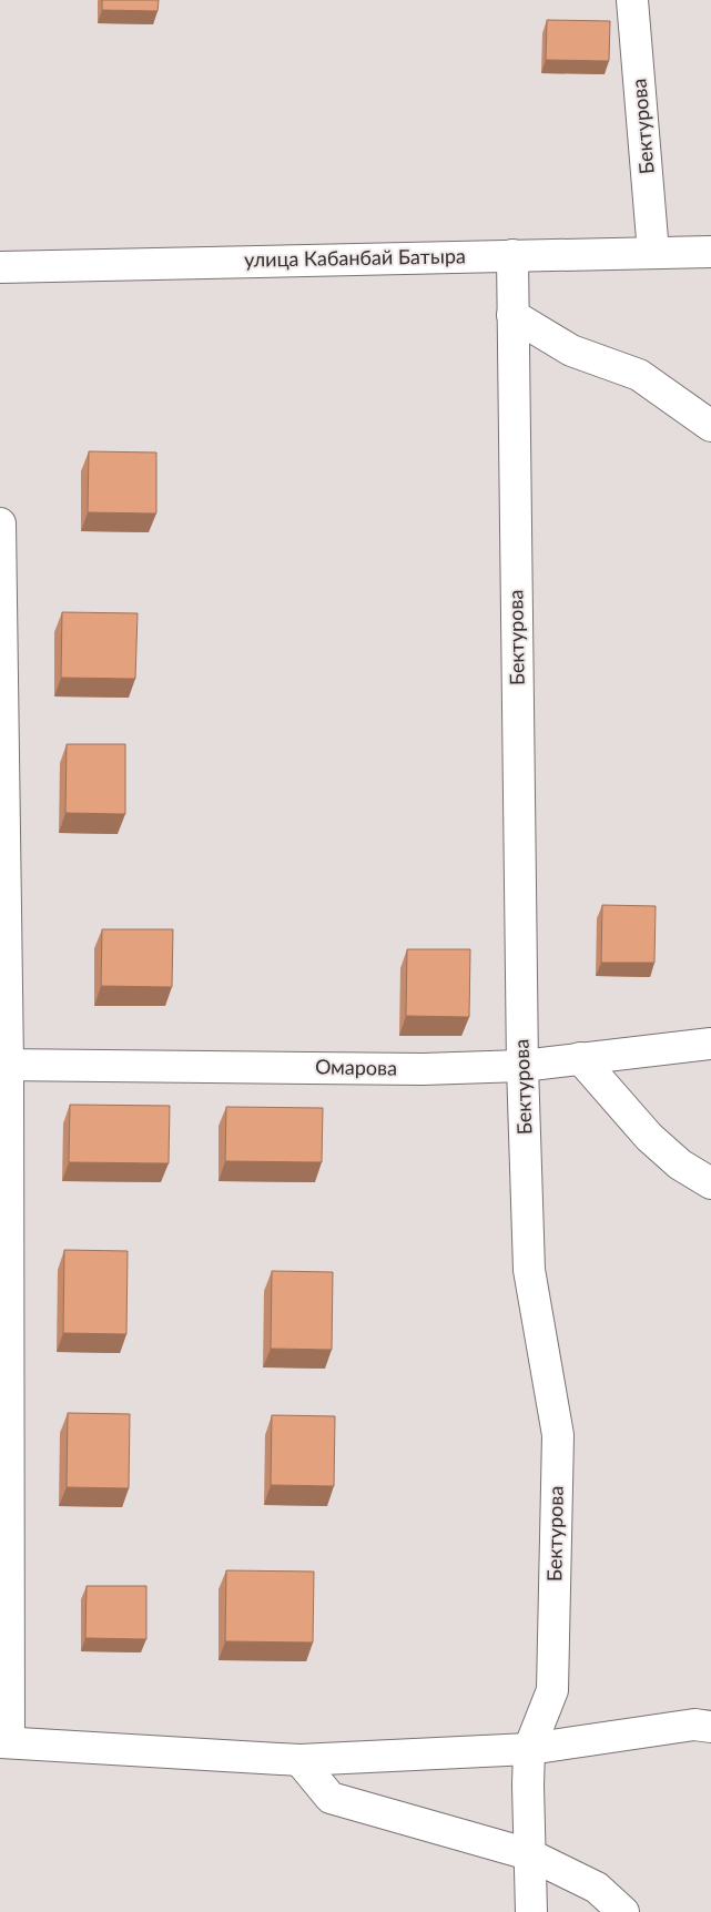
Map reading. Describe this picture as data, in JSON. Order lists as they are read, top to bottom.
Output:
{
  "streets": {
    "street": ["Бектурова", "улица Кабанбай Батыра", "Омарова"]
  },
  "crossings": [
    ["Бектурова", "улица Кабанбай Батыра"],
    ["Бектурова", "Омарова"]
  ]
}
